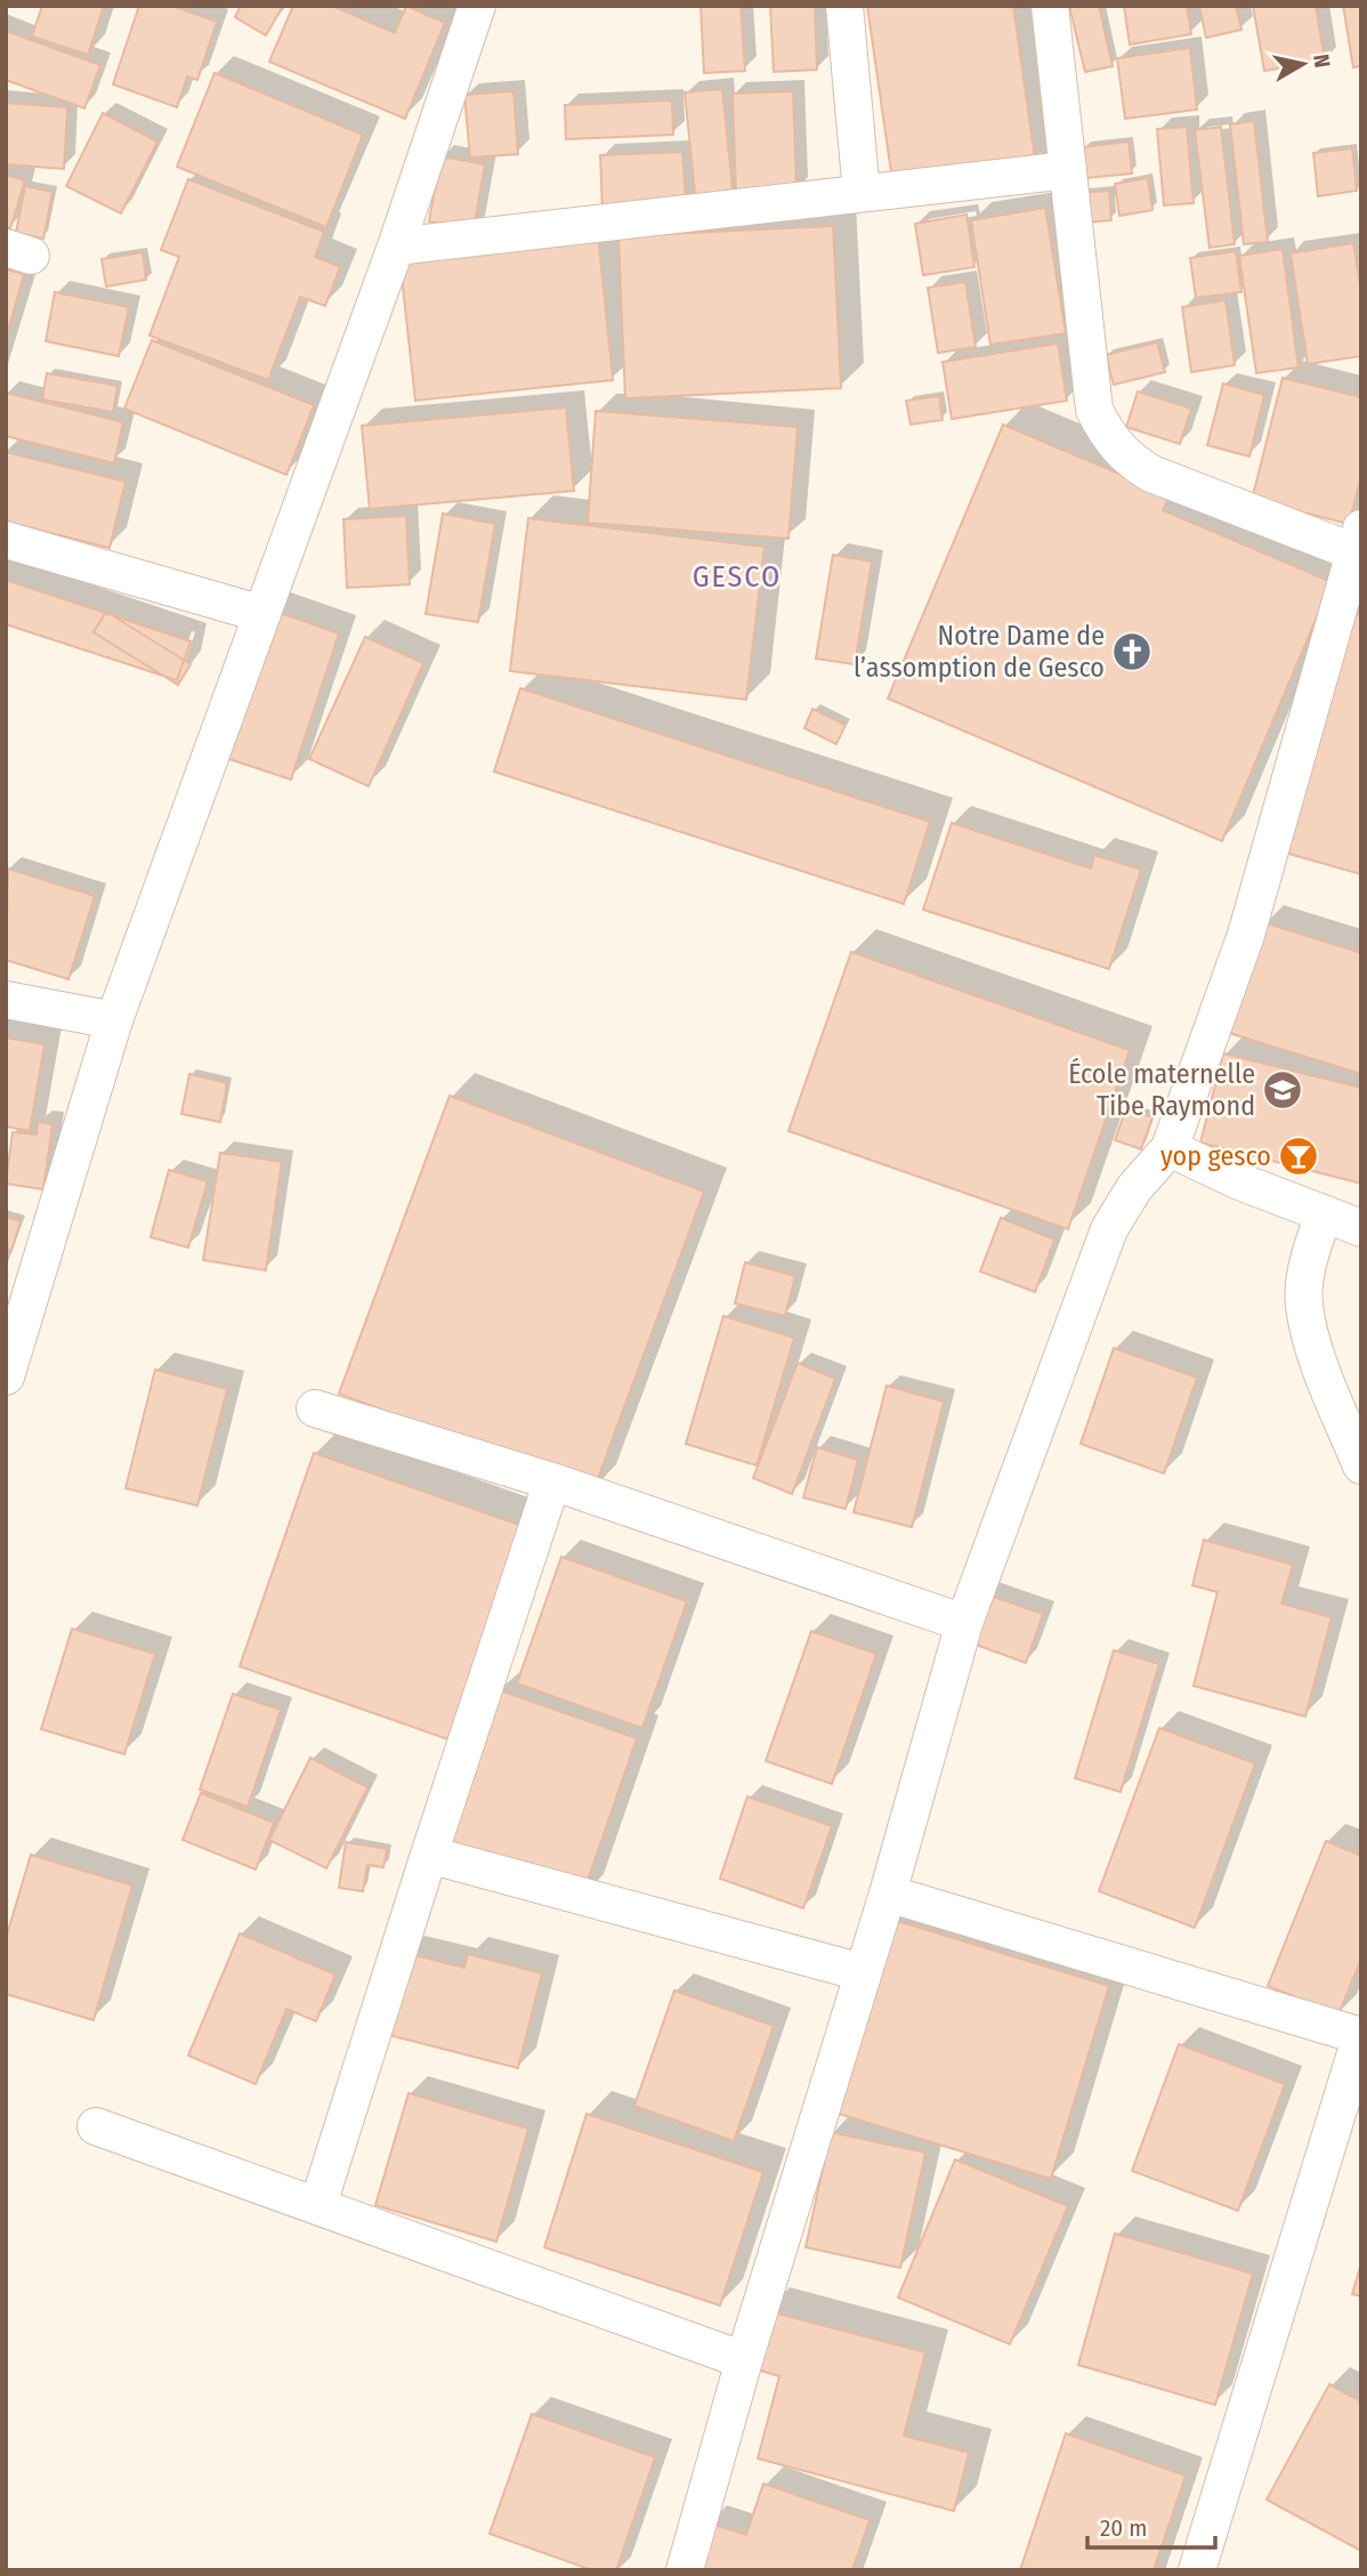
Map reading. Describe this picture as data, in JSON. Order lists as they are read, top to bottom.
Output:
{
  "districts": ["GESCO"],
  "places": {
    "church": ["Notre Dame de l’assomption de Gesco"],
    "school or university": ["École maternelle Tibe Raymond"],
    "bar": ["yop gesco"]
  },
  "scale_bar": "20 m",
  "north": "right"
}
